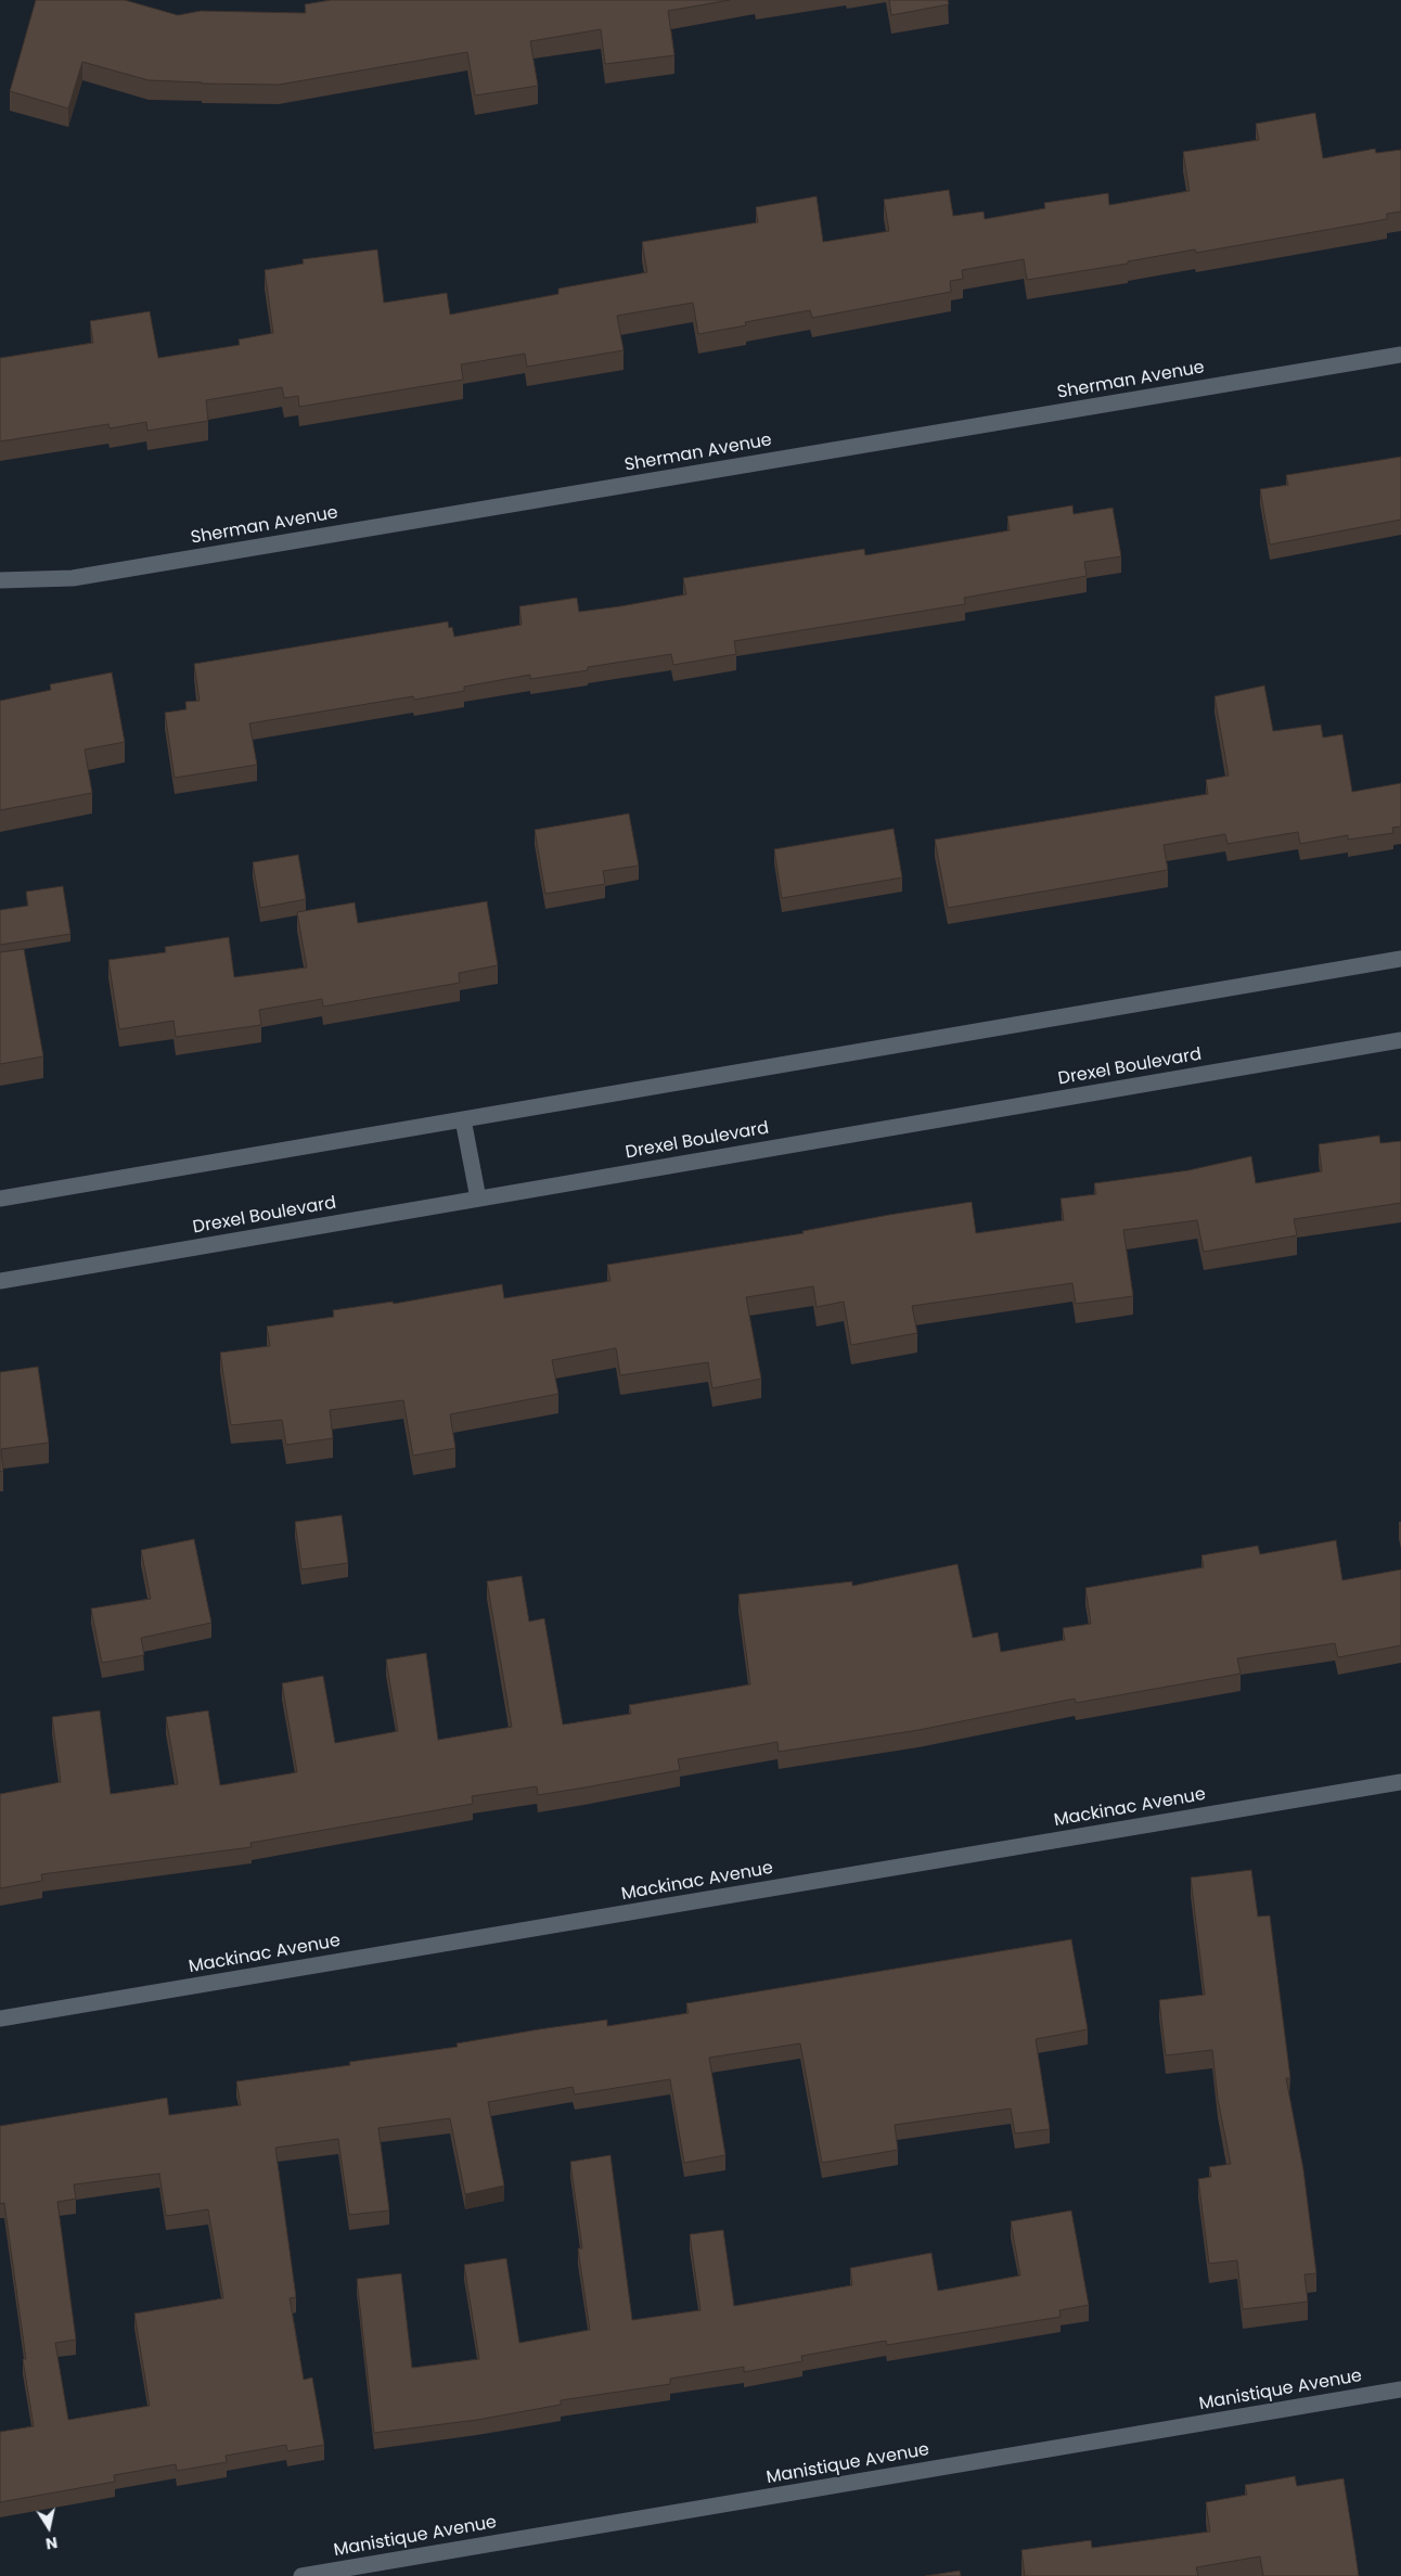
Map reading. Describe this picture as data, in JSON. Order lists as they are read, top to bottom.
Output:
{
  "streets": {
    "street": [
      "Sherman Avenue",
      "Drexel Boulevard",
      "Mackinac Avenue",
      "Manistique Avenue"
    ]
  },
  "north": "bottom"
}
